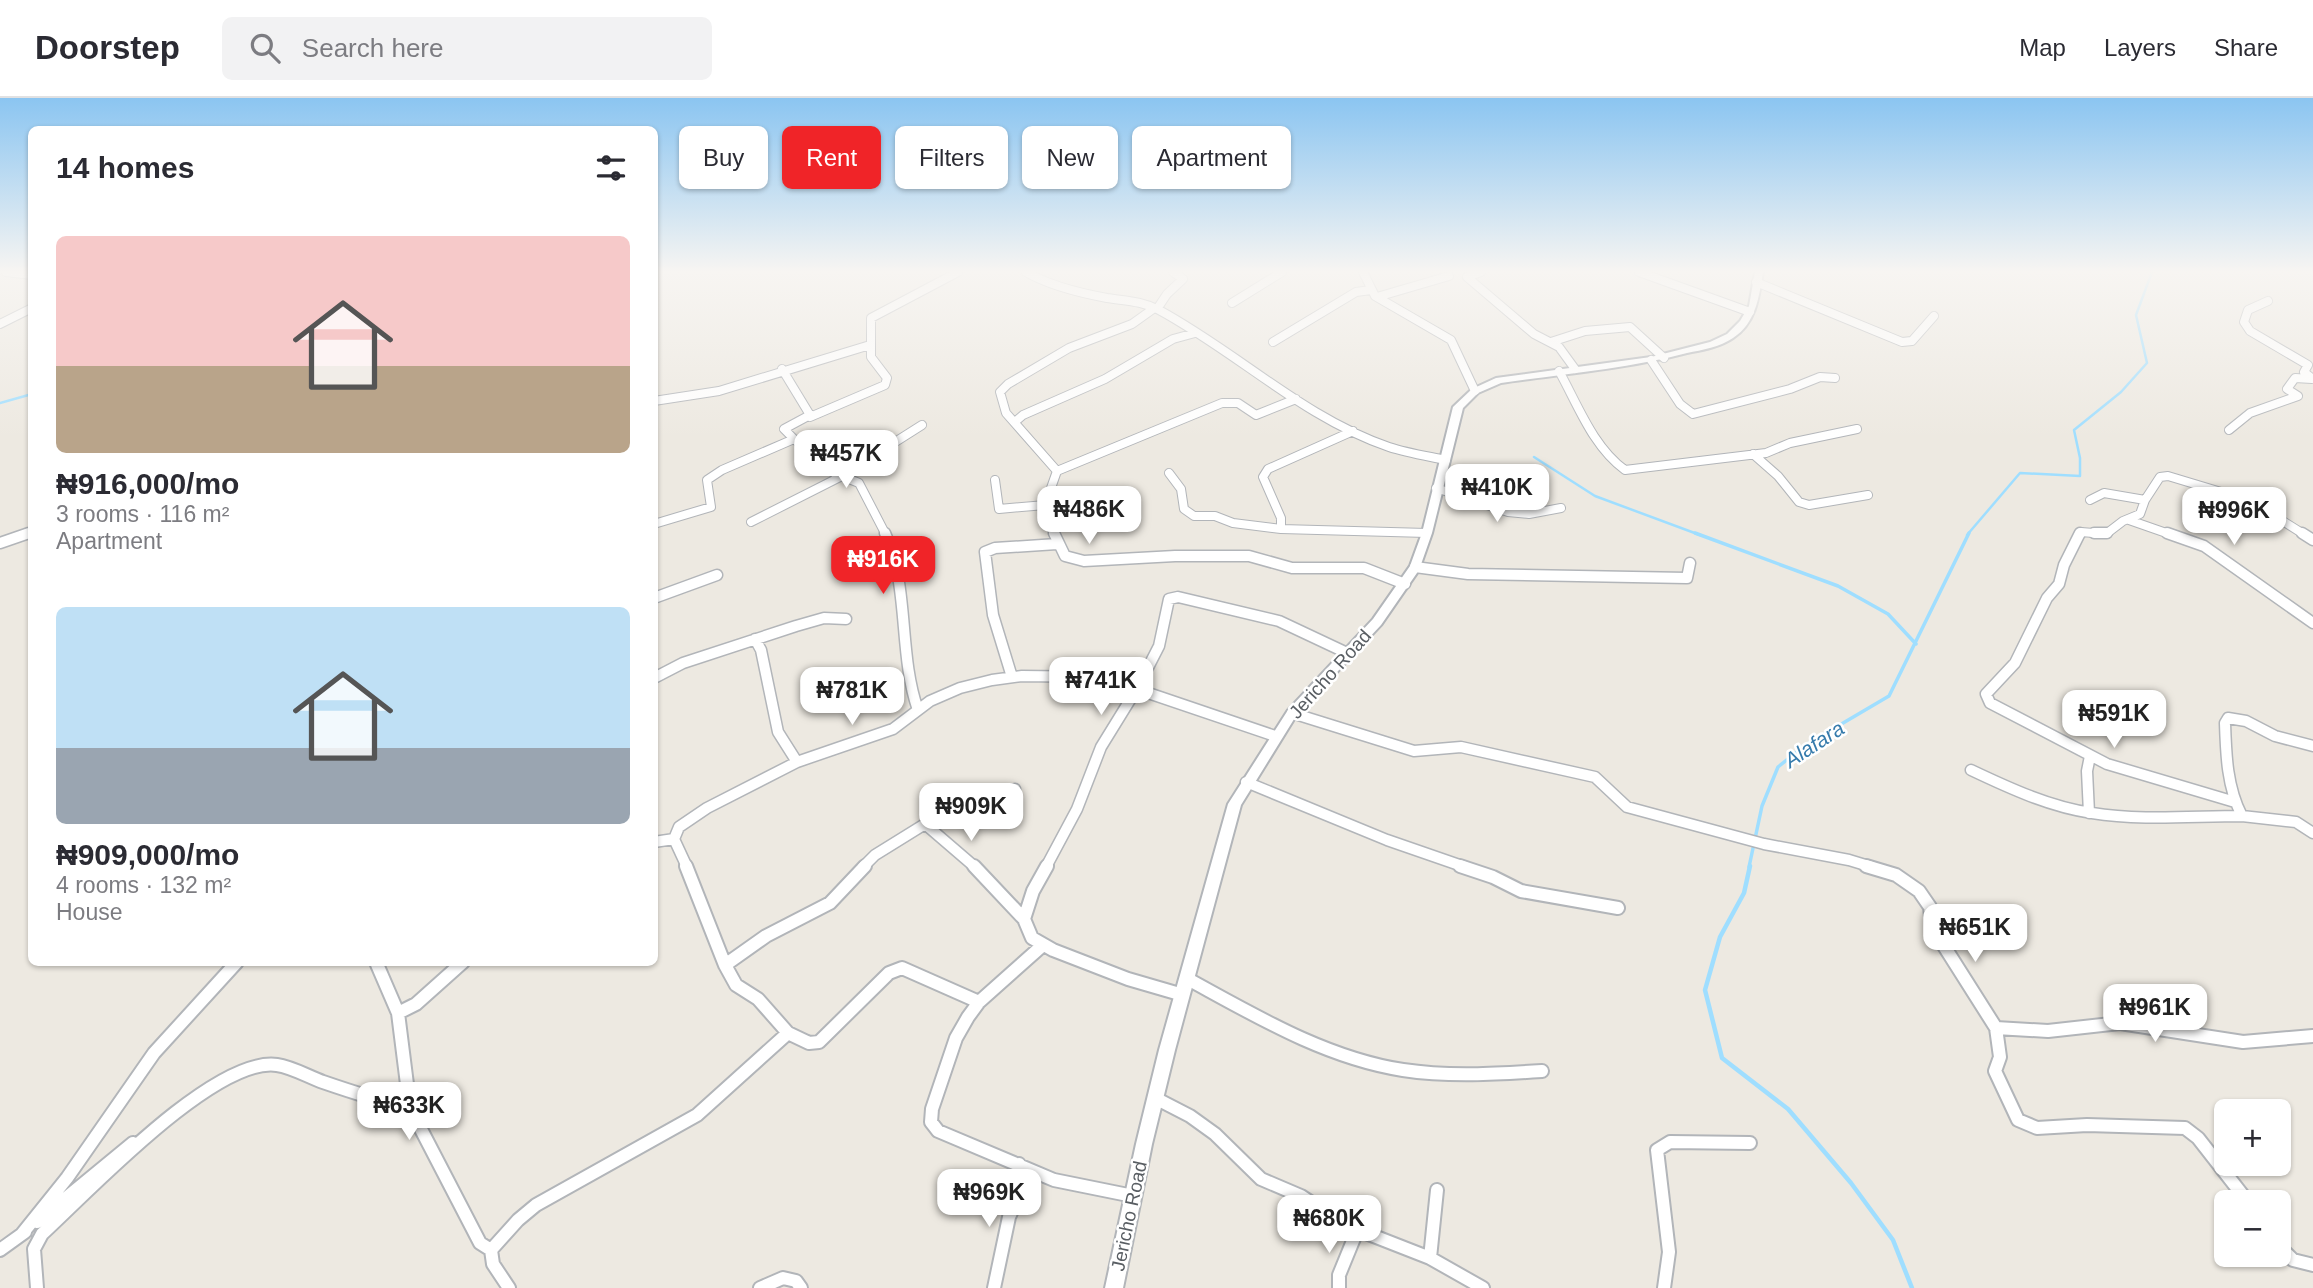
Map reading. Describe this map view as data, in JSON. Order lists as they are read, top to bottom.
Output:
{
  "streets": {
    "street": ["Jericho Road"]
  },
  "water": ["Alafara"],
  "page": {
    "header": "Doorstep",
    "search": "Search here",
    "nav": ["Map", "Layers", "Share"],
    "chip": [
      "Buy",
      "Rent",
      "Filters",
      "New",
      "Apartment"
    ],
    "heading": "14 homes",
    "list": [
      {
        "name": "₦916,000/mo",
        "note": "3 rooms · 116 m² · Apartment"
      },
      {
        "name": "₦909,000/mo",
        "note": "4 rooms · 132 m² · House"
      }
    ],
    "price": [
      "₦457K",
      "₦410K",
      "₦486K",
      "₦996K",
      "₦916K",
      "₦741K",
      "₦781K",
      "₦591K",
      "₦909K",
      "₦651K",
      "₦961K",
      "₦633K",
      "₦969K",
      "₦680K"
    ],
    "map_buttons": ["+", "−"]
  }
}
